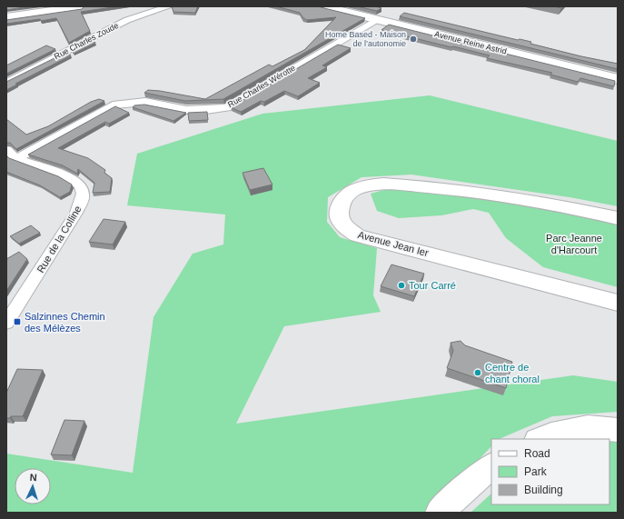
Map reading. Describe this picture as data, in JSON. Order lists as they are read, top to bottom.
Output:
{
  "streets": {
    "main road": ["Avenue Reine Astrid", "Avenue Jean Ier"],
    "street": ["Rue Charles Zoude", "Rue Charles Wérotte", "Rue de la Colline"]
  },
  "crossings": [
    ["Avenue Reine Astrid", "Rue Charles Wérotte"],
    ["Rue Charles Wérotte", "Rue de la Colline"]
  ],
  "parks": ["Parc Jeanne d'Harcourt"],
  "places": {
    "other": ["Home Based - Maison de l’autonomie", "Tour Carré", "Centre de chant choral"],
    "transit": ["Salzinnes Chemin des Mélèzes"]
  },
  "legend": ["Road", "Park", "Building"],
  "north": "top"
}
